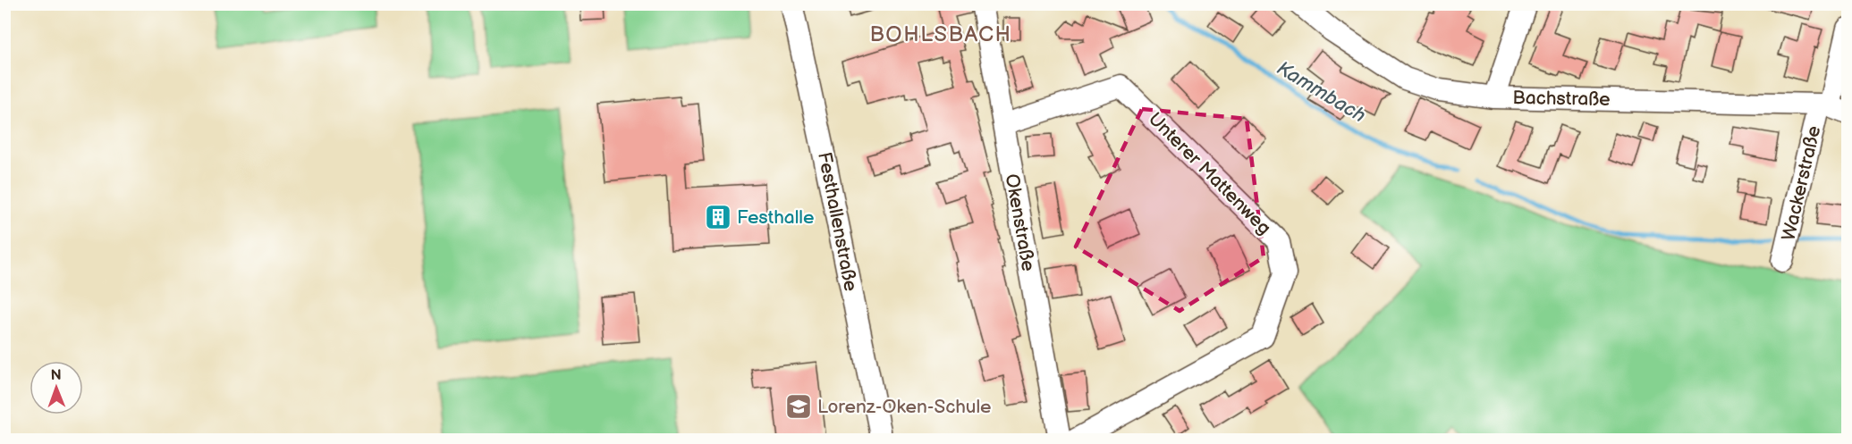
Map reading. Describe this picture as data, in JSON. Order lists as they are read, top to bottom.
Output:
{
  "streets": {
    "street": [
      "Bachstraße",
      "Unterer Mattenweg",
      "Wackerstraße",
      "Festhallenstraße",
      "Okenstraße"
    ]
  },
  "crossings": [
    ["Bachstraße", "Wackerstraße"],
    ["Unterer Mattenweg", "Okenstraße"]
  ],
  "districts": ["BOHLSBACH"],
  "water": ["Kammbach"],
  "places": {
    "building": ["Festhalle"],
    "school or university": ["Lorenz-Oken-Schule"]
  },
  "north": "top"
}
